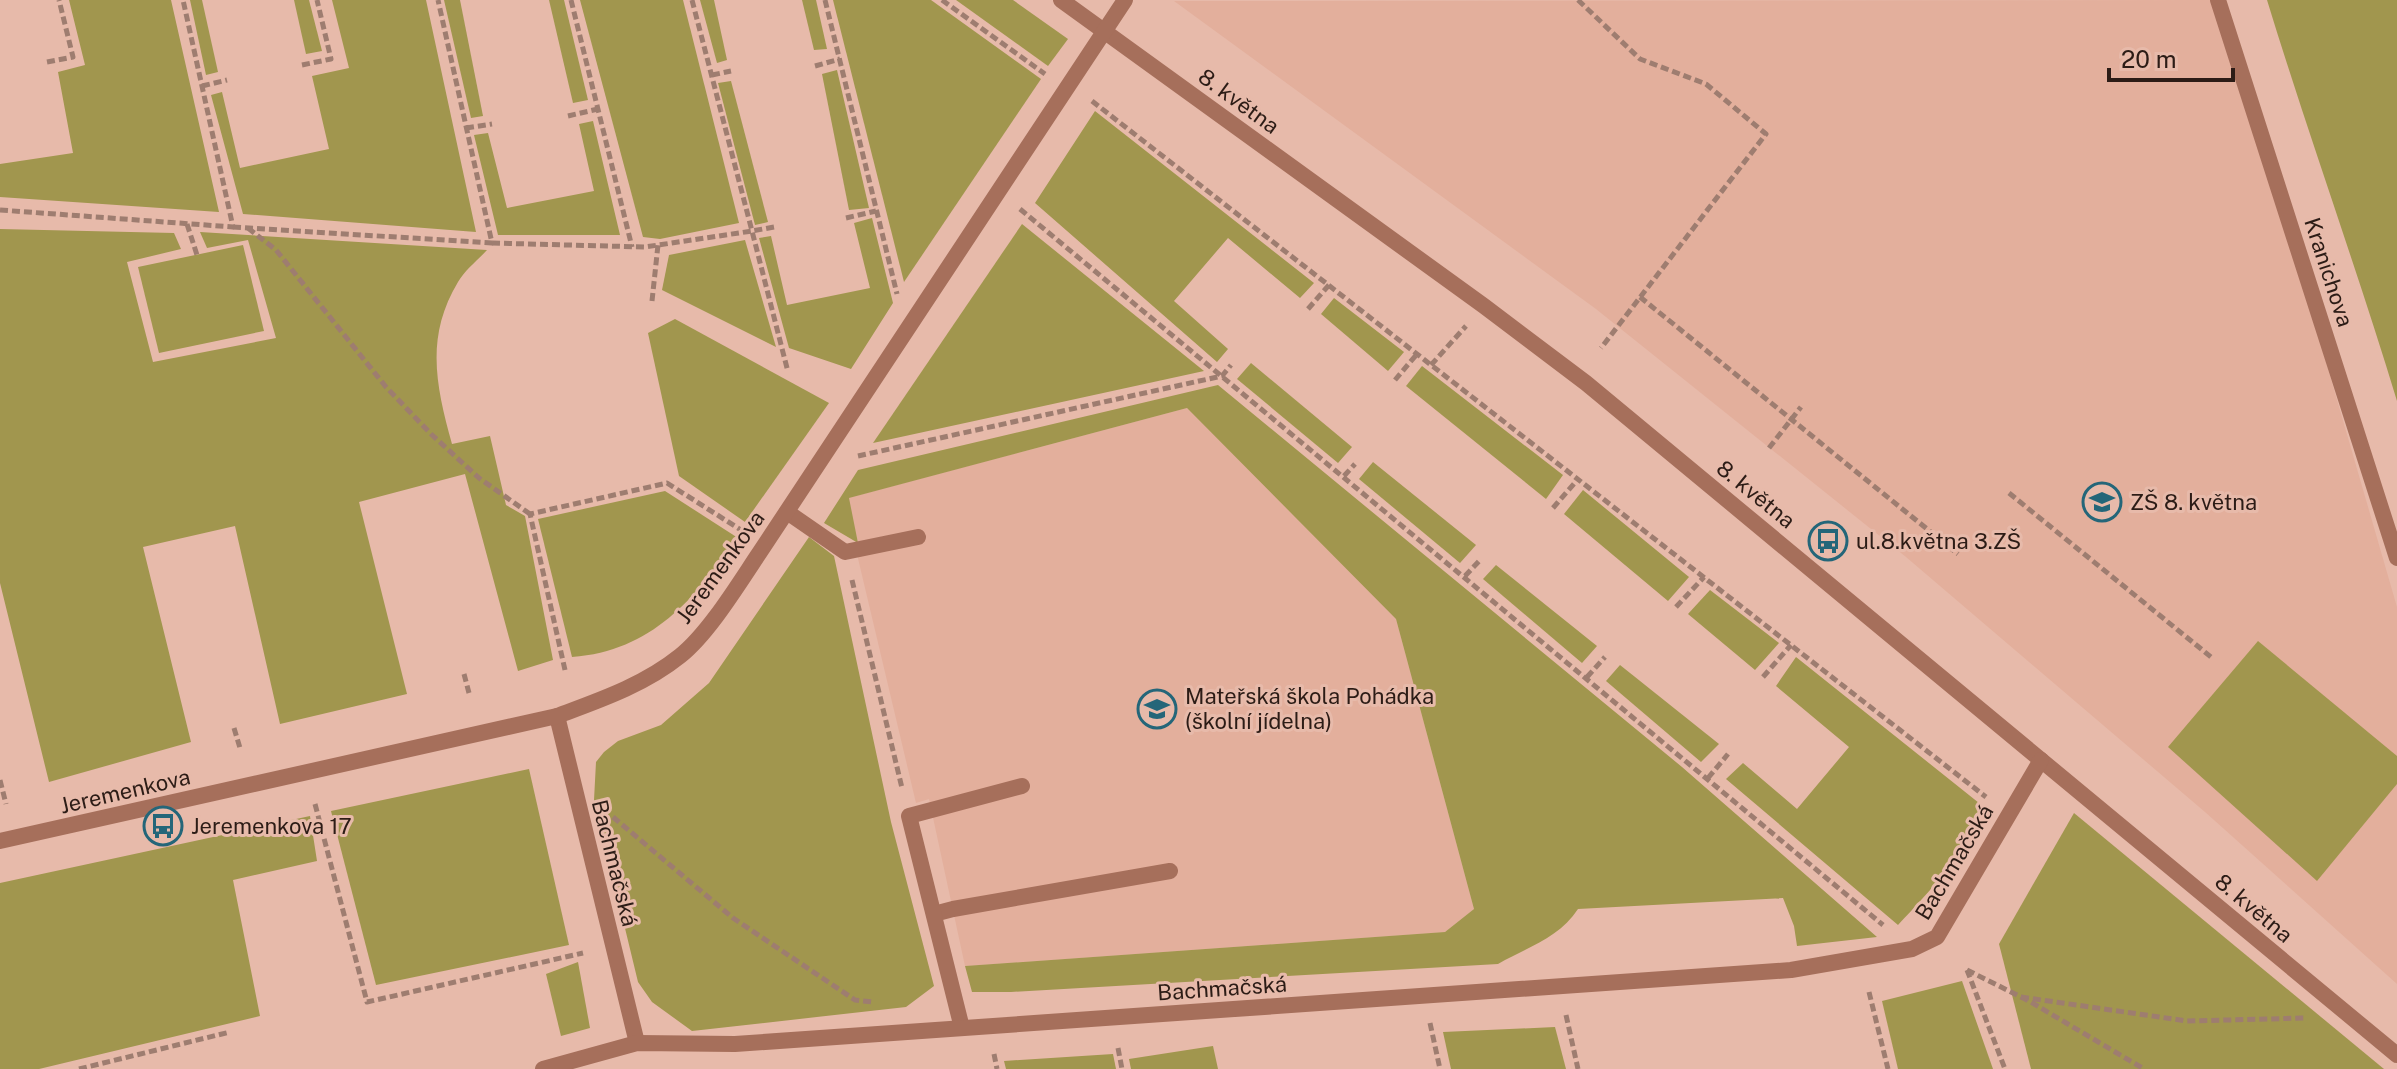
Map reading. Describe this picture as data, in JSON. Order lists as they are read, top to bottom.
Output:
{
  "streets": {
    "street": [
      "8. května",
      "Kranichova",
      "Jeremenkova",
      "Bachmačská"
    ]
  },
  "crossings": [
    ["8. května", "Jeremenkova"],
    ["8. května", "Bachmačská"],
    ["Jeremenkova", "Bachmačská"]
  ],
  "places": {
    "school or university": ["ZŠ 8. května", "Mateřská škola Pohádka (školní jídelna)"],
    "bus stop": ["ul.8.května 3.ZŠ", "Jeremenkova 17"]
  },
  "scale_bar": "20 m"
}
